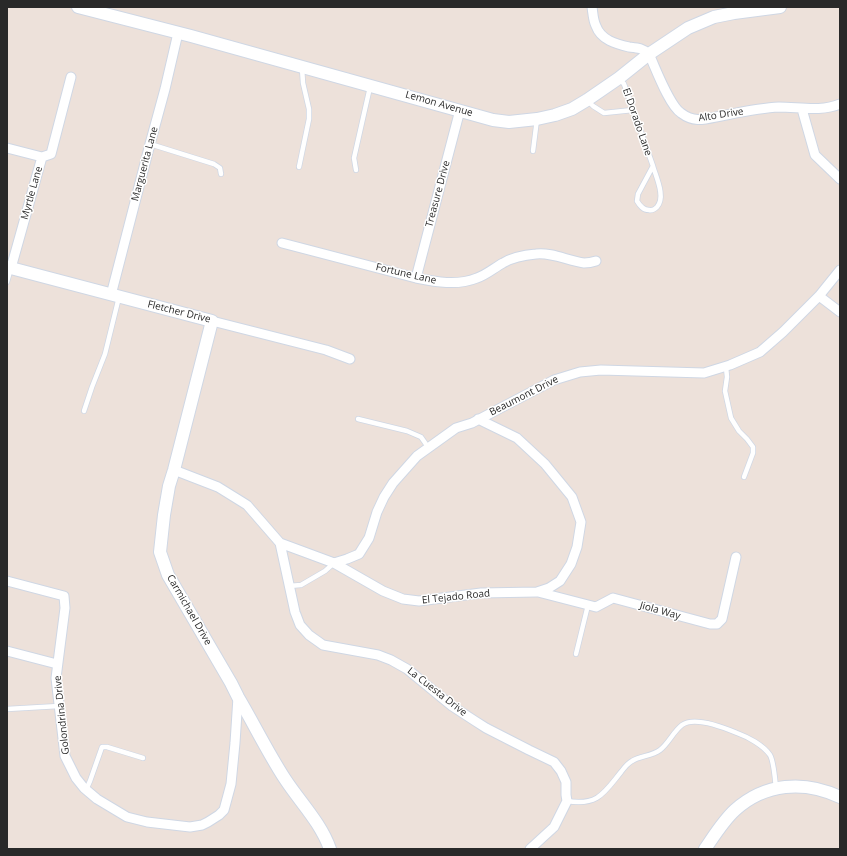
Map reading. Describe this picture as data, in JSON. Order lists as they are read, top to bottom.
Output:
{
  "streets": {
    "street": [
      "Lemon Avenue",
      "Alto Drive",
      "Marguerita Lane",
      "Myrtle Lane",
      "Treasure Drive",
      "Fortune Lane",
      "Fletcher Drive",
      "Beaumont Drive",
      "El Tejado Road",
      "Carmichael Drive",
      "Jiola Way",
      "La Cuesta Drive",
      "Golondrina Drive"
    ],
    "lane": ["El Dorado Lane"]
  },
  "crossings": [
    ["Lemon Avenue", "Alto Drive"],
    ["Lemon Avenue", "El Dorado Lane"],
    ["Lemon Avenue", "Marguerita Lane"],
    ["Lemon Avenue", "Treasure Drive"],
    ["Marguerita Lane", "Fletcher Drive"],
    ["Myrtle Lane", "Fletcher Drive"],
    ["Treasure Drive", "Fortune Lane"],
    ["Fletcher Drive", "Carmichael Drive"],
    ["Beaumont Drive", "El Tejado Road"],
    ["El Tejado Road", "Carmichael Drive"],
    ["El Tejado Road", "Jiola Way"],
    ["El Tejado Road", "La Cuesta Drive"],
    ["Carmichael Drive", "Golondrina Drive"]
  ]
}
